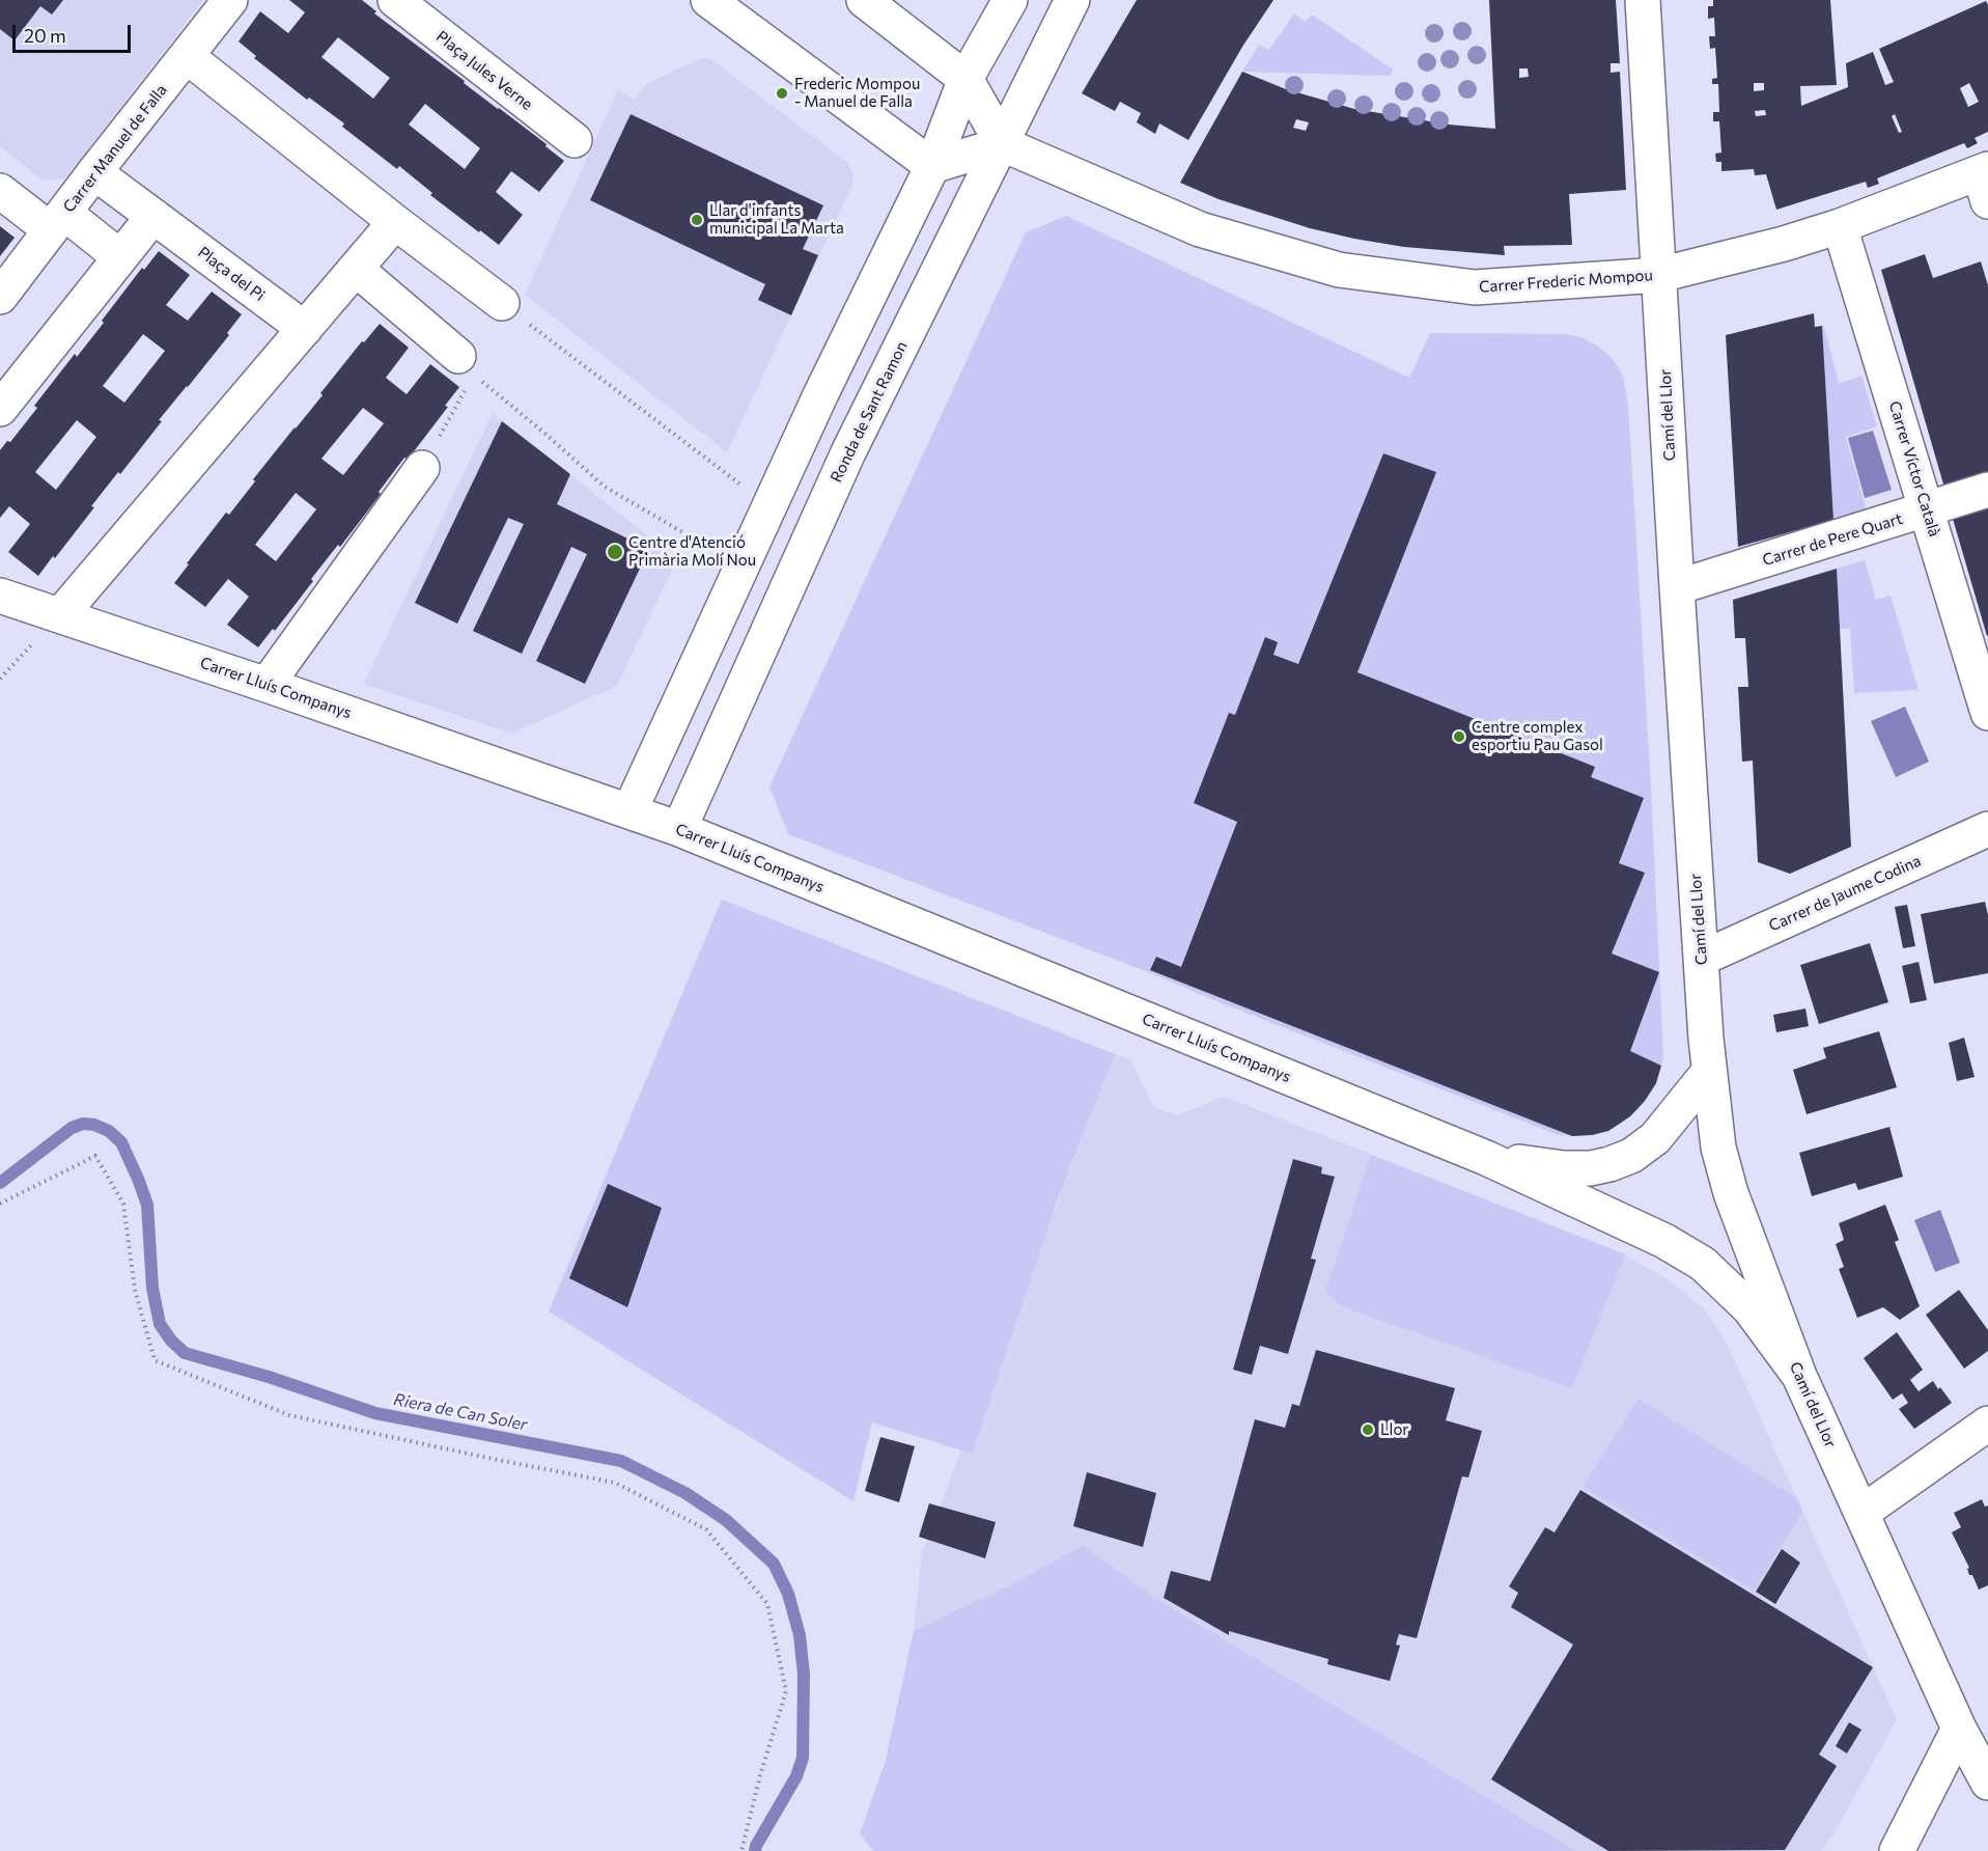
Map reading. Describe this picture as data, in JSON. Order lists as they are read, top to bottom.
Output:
{
  "streets": {
    "street": [
      "Plaça Jules Verne",
      "Carrer Manuel de Falla",
      "Plaça del Pi",
      "Carrer Frederic Mompou",
      "Ronda de Sant Ramon",
      "Camí del Llor",
      "Carrer Víctor Català",
      "Carrer de Pere Quart",
      "Carrer Lluís Companys",
      "Carrer de Jaume Codina"
    ]
  },
  "crossings": [
    ["Carrer Manuel de Falla", "Plaça del Pi"],
    ["Carrer Frederic Mompou", "Ronda de Sant Ramon"],
    ["Carrer Frederic Mompou", "Camí del Llor"],
    ["Carrer Frederic Mompou", "Carrer Víctor Català"],
    ["Ronda de Sant Ramon", "Carrer Lluís Companys"],
    ["Camí del Llor", "Carrer de Pere Quart"],
    ["Camí del Llor", "Carrer Lluís Companys"],
    ["Camí del Llor", "Carrer de Jaume Codina"],
    ["Carrer Víctor Català", "Carrer de Pere Quart"]
  ],
  "water": ["Riera de Can Soler"],
  "places": [
    "Frederic Mompou - Manuel de Falla",
    "Llar d'infants municipal La Marta",
    "Centre d'Atenció Primària Molí Nou",
    "Centre complex esportiu Pau Gasol",
    "Llor"
  ],
  "scale_bar": "20 m"
}
